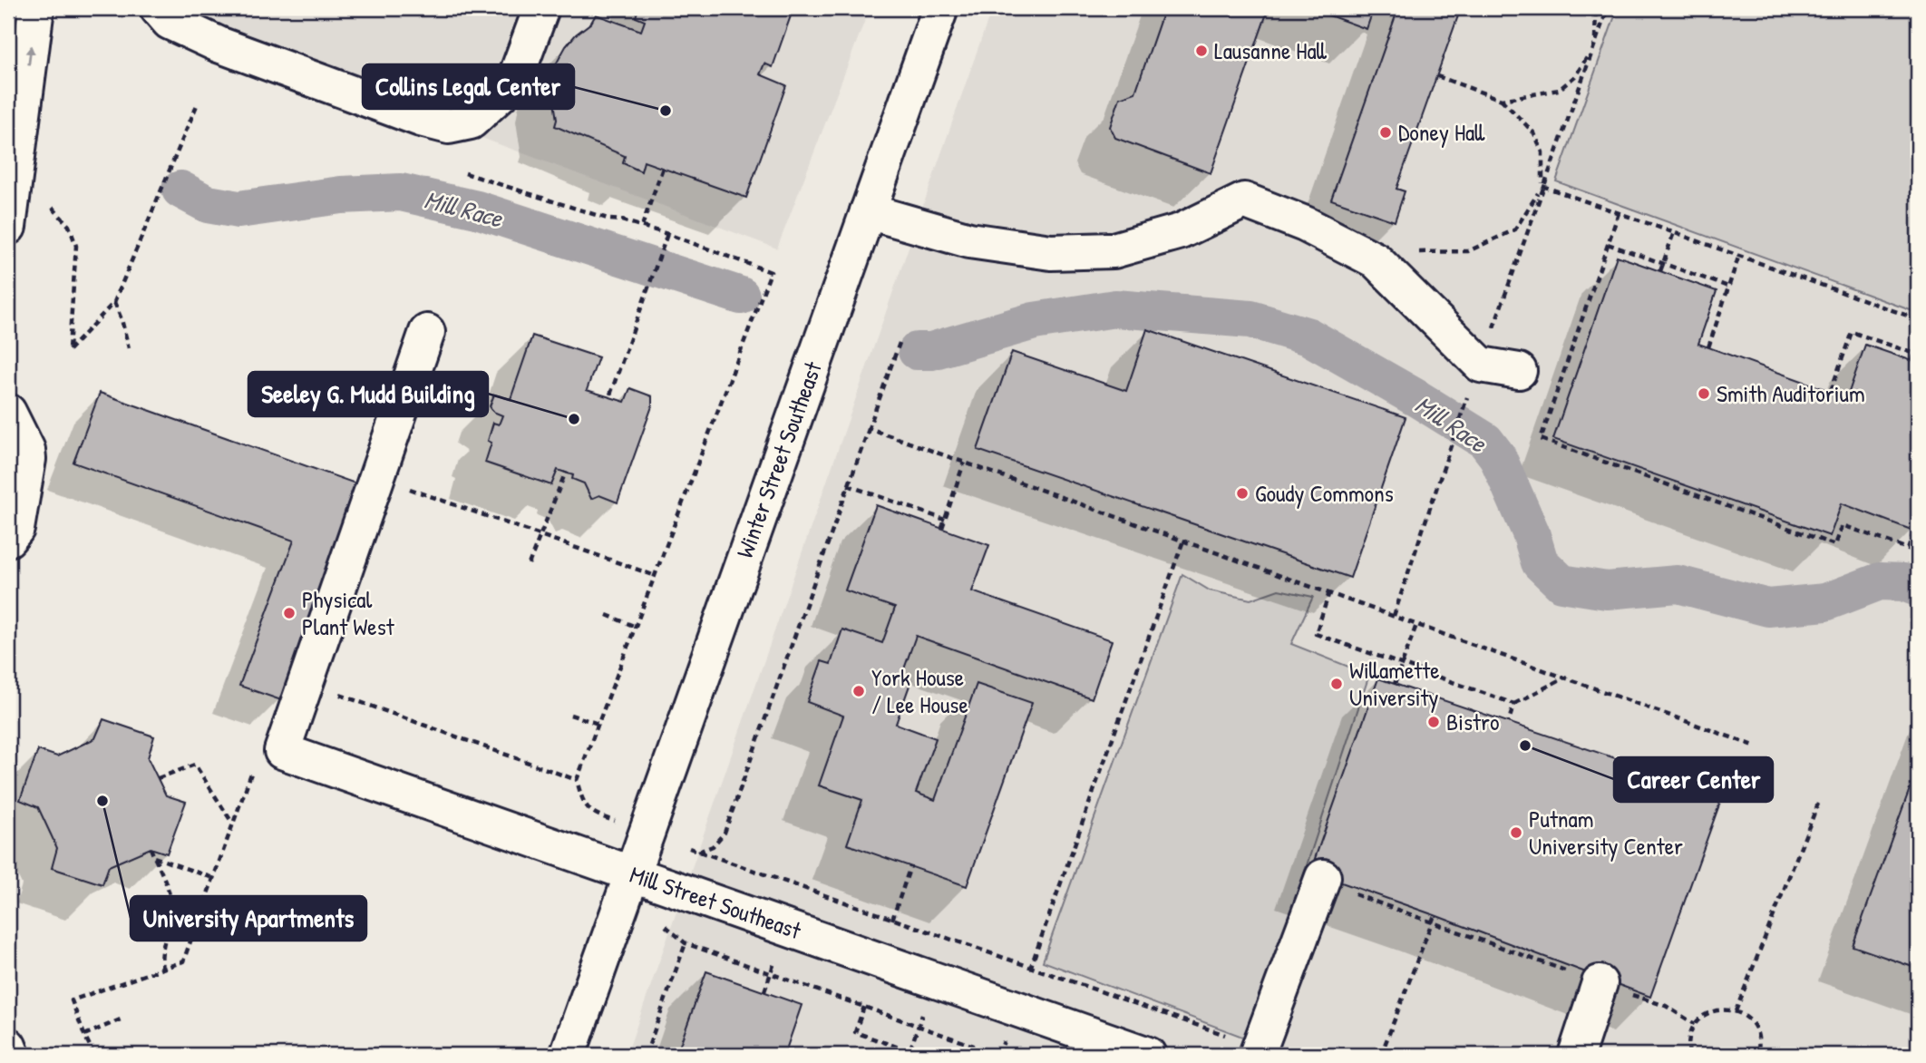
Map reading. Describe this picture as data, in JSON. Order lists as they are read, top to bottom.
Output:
{
  "streets": {
    "main road": ["Winter Street Southeast", "Mill Street Southeast"]
  },
  "crossings": [
    ["Winter Street Southeast", "Mill Street Southeast"]
  ],
  "water": ["Mill Race"],
  "places": [
    "Lausanne Hall",
    "Collins Legal Center",
    "Doney Hall",
    "Smith Auditorium",
    "Seeley G. Mudd Building",
    "Goudy Commons",
    "Physical Plant West",
    "Willamette University",
    "York House / Lee House",
    "Bistro",
    "Career Center",
    "University Apartments",
    "Putnam University Center"
  ]
}
